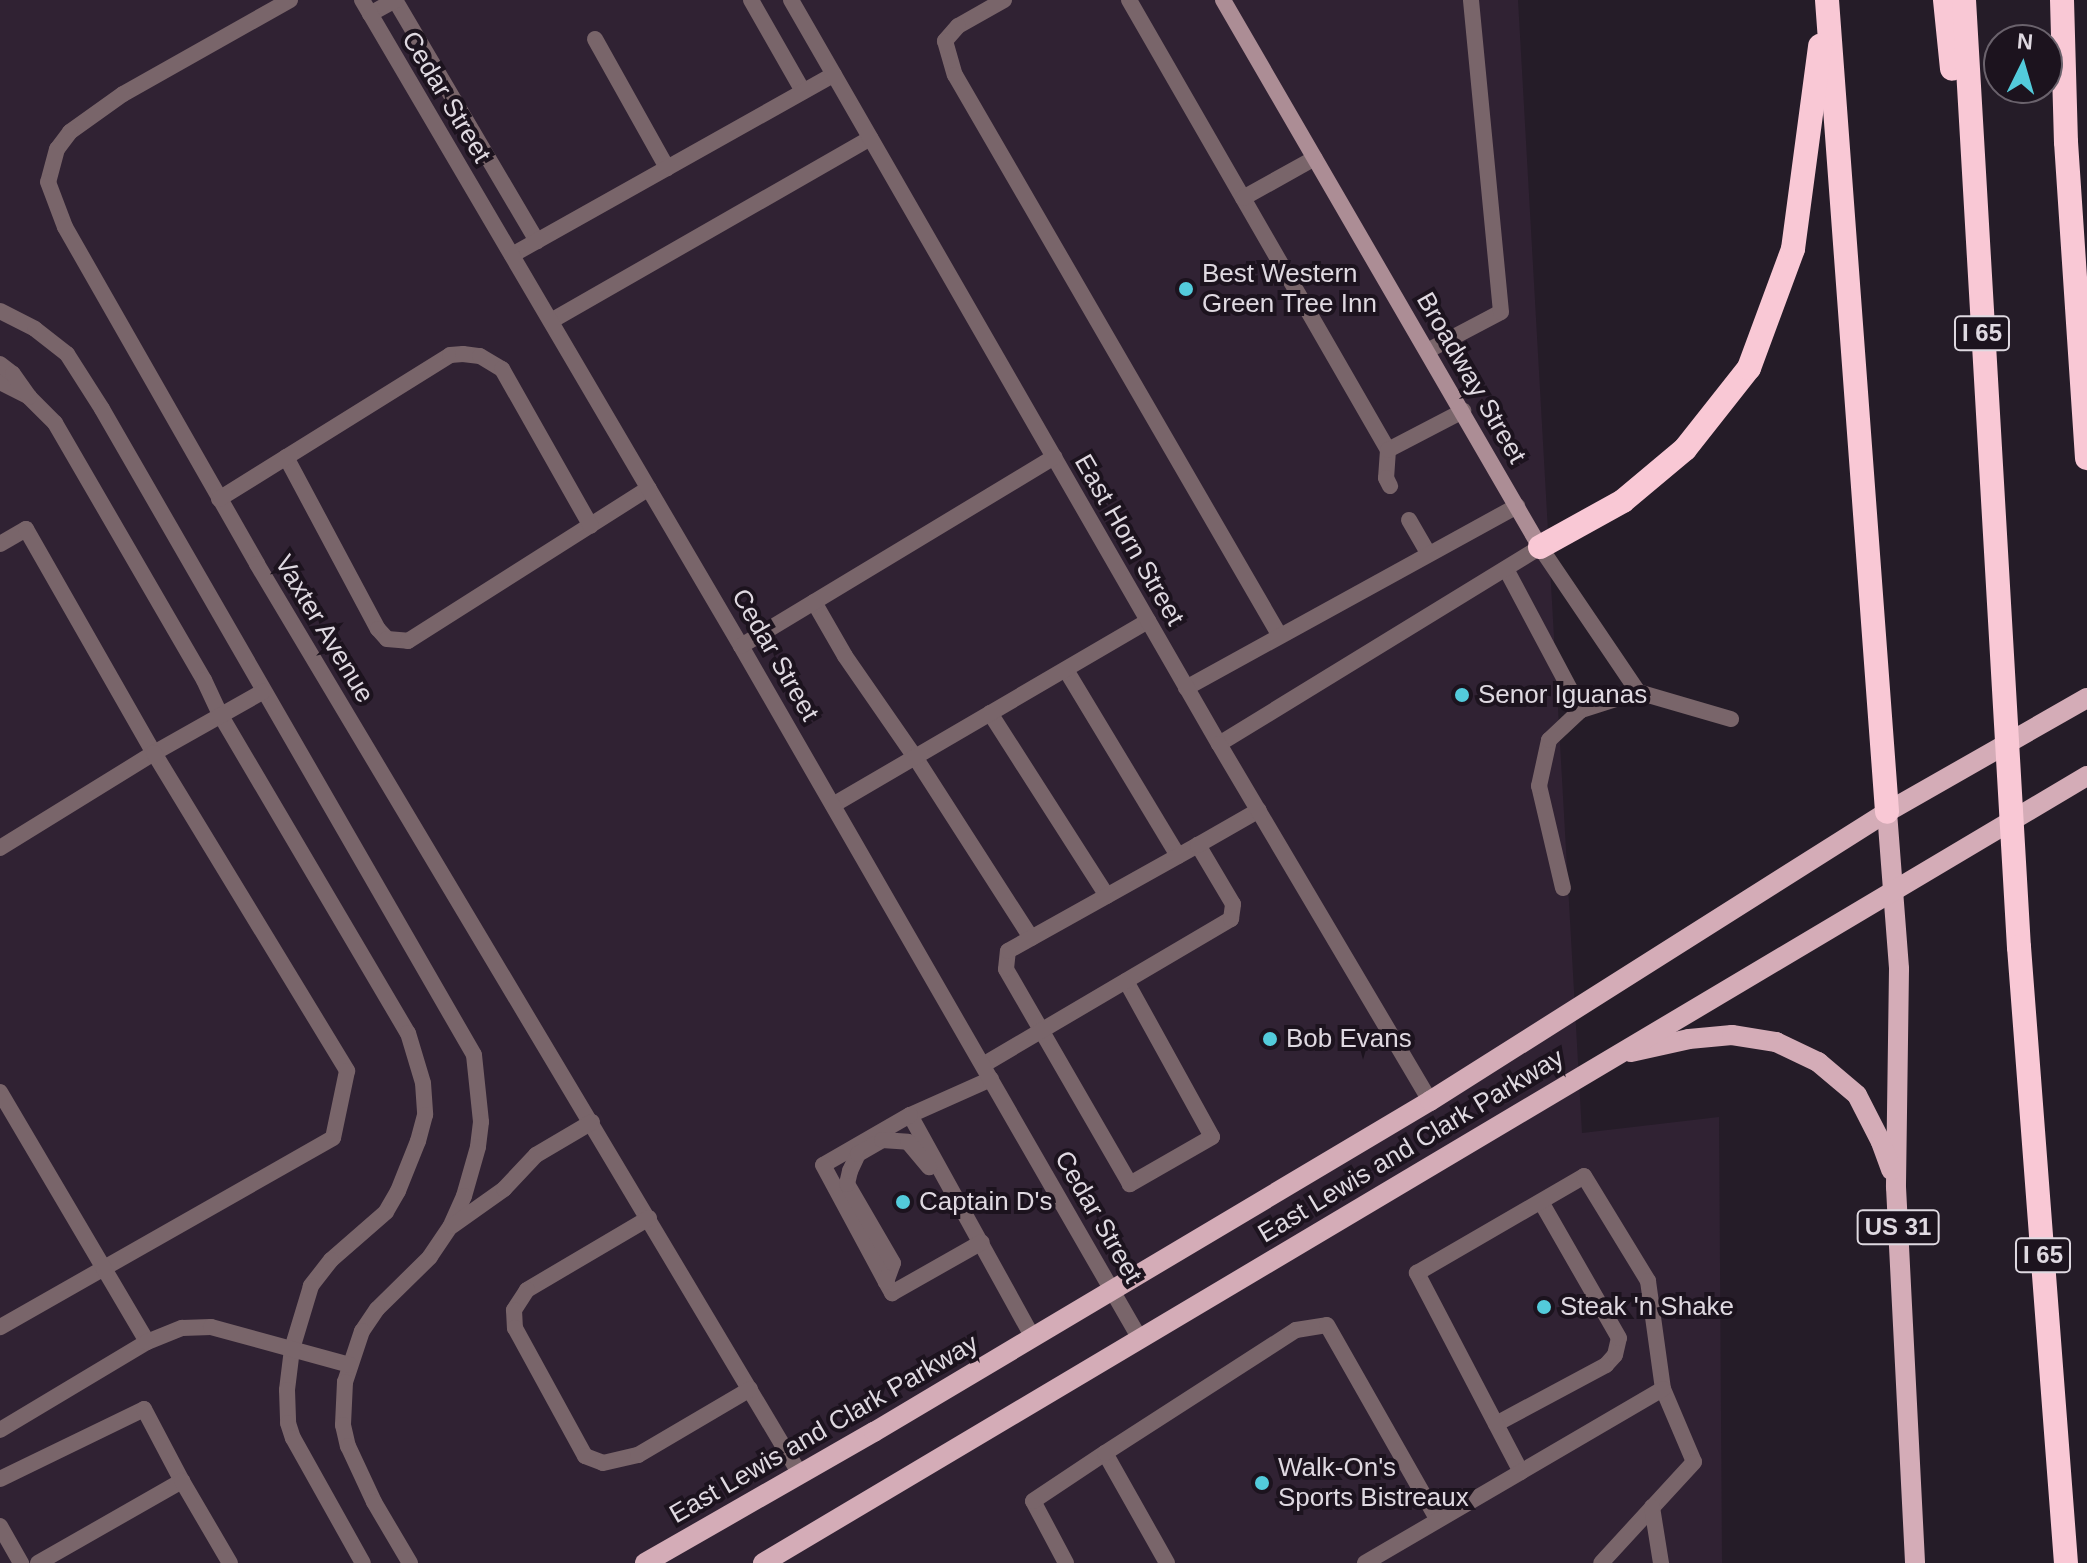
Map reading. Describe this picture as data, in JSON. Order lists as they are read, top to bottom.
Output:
{
  "streets": {
    "highway": ["I 65"],
    "main road": ["East Lewis and Clark Parkway", "US 31"],
    "street": [
      "Cedar Street",
      "Broadway Street",
      "East Horn Street",
      "Vaxter Avenue"
    ]
  },
  "crossings": [
    ["Cedar Street", "East Lewis and Clark Parkway"],
    ["East Horn Street", "East Lewis and Clark Parkway"],
    ["Vaxter Avenue", "East Lewis and Clark Parkway"],
    ["East Lewis and Clark Parkway", "US 31"]
  ],
  "places": [
    "Best Western Green Tree Inn",
    "Senor Iguanas",
    "Bob Evans",
    "Captain D's",
    "Steak 'n Shake",
    "Walk-On's Sports Bistreaux"
  ],
  "north": "top"
}
